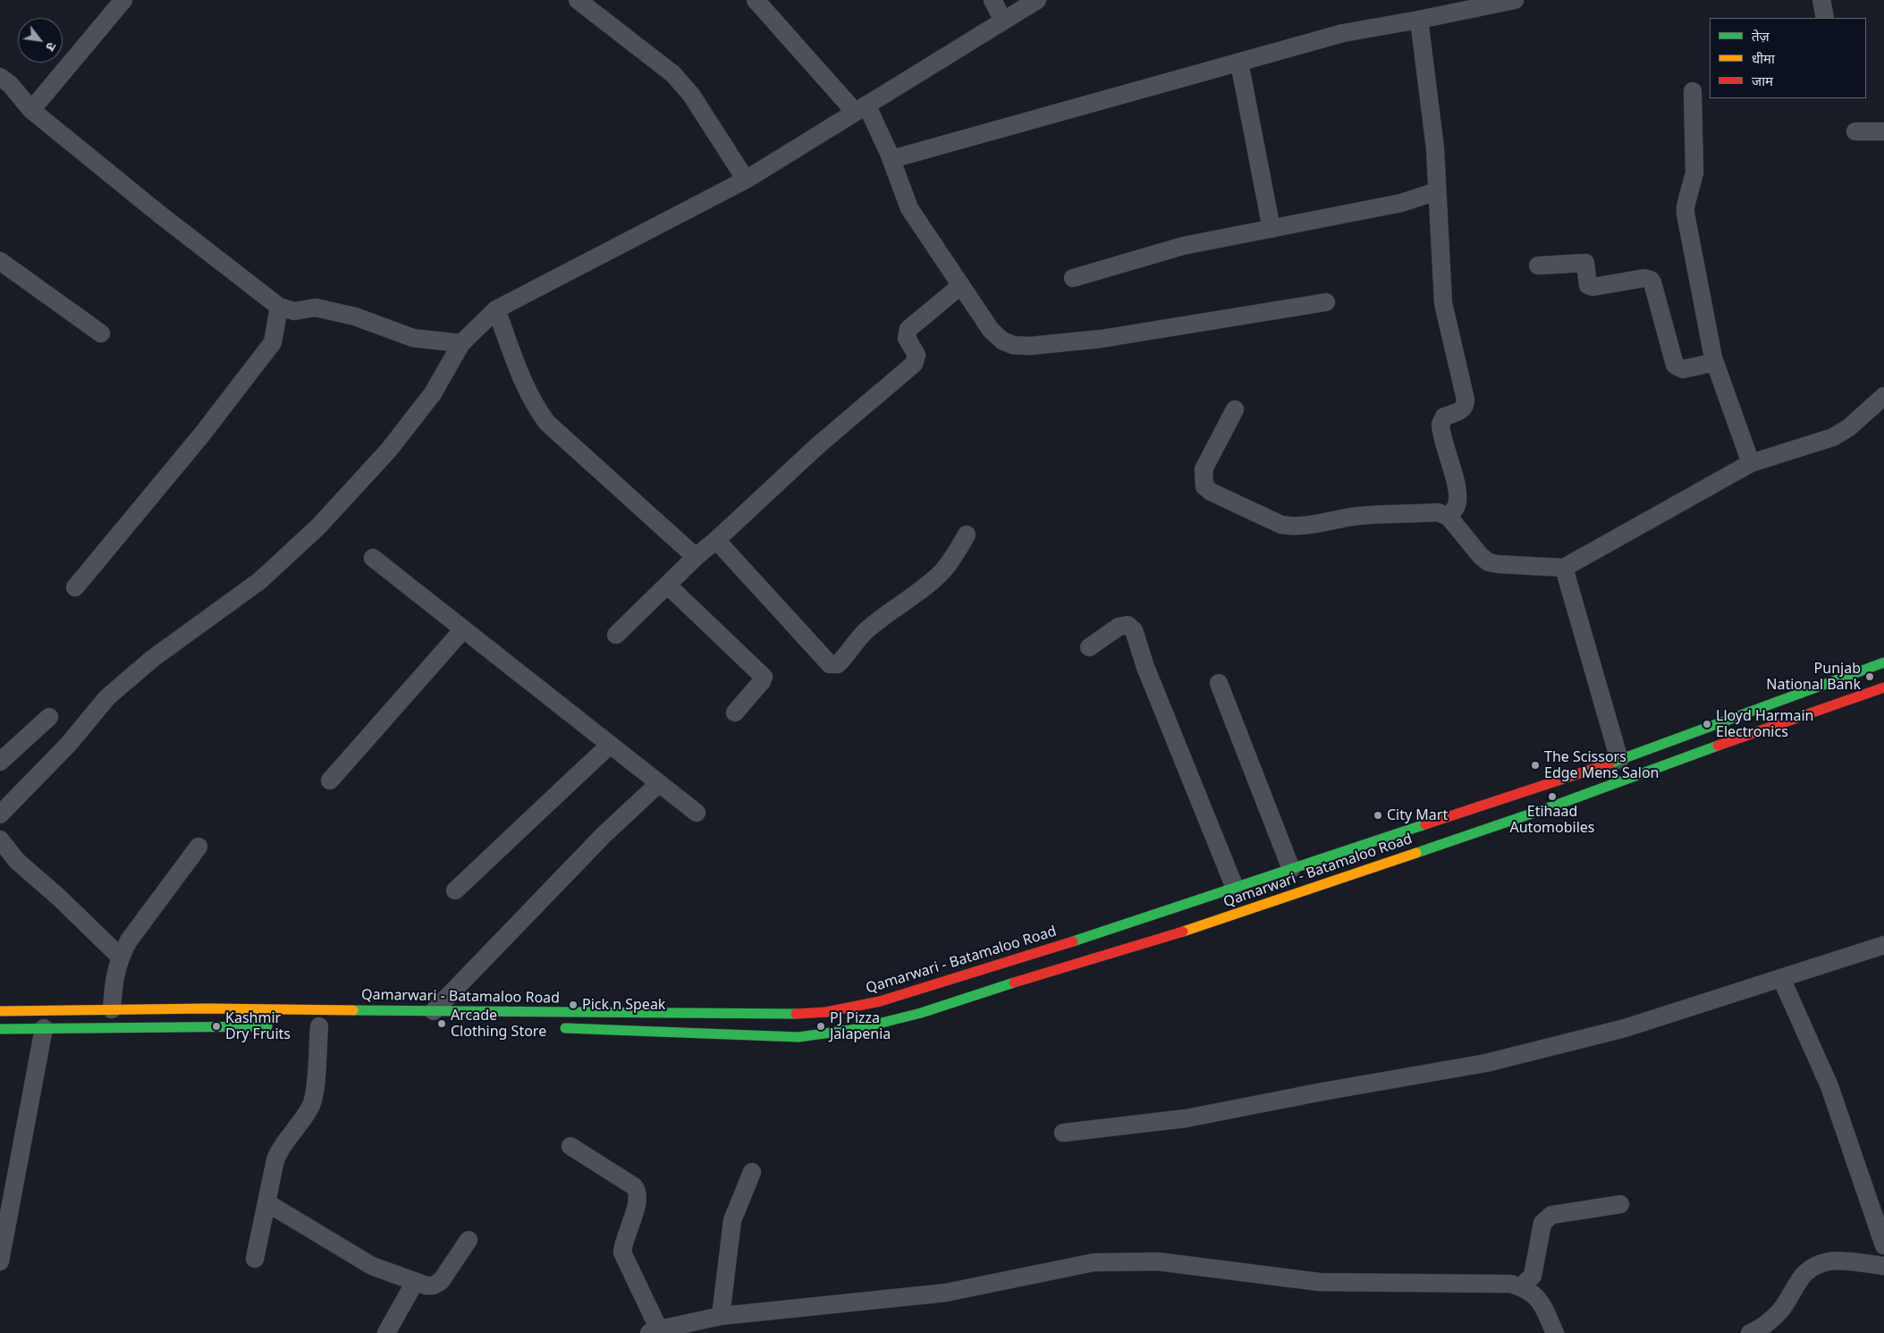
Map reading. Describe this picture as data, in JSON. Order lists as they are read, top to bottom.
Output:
{
  "streets": {
    "main road": ["Qamarwari - Batamaloo Road"]
  },
  "places": [
    "Punjab National Bank",
    "Lloyd Harmain Electronics",
    "The Scissors Edge Mens Salon",
    "Etihaad Automobiles",
    "City Mart",
    "Pick n Speak",
    "Arcade Clothing Store",
    "Kashmir Dry Fruits",
    "PJ Pizza Jalapenia"
  ],
  "legend": ["तेज़", "धीमा", "जाम"],
  "north": "bottom right"
}
